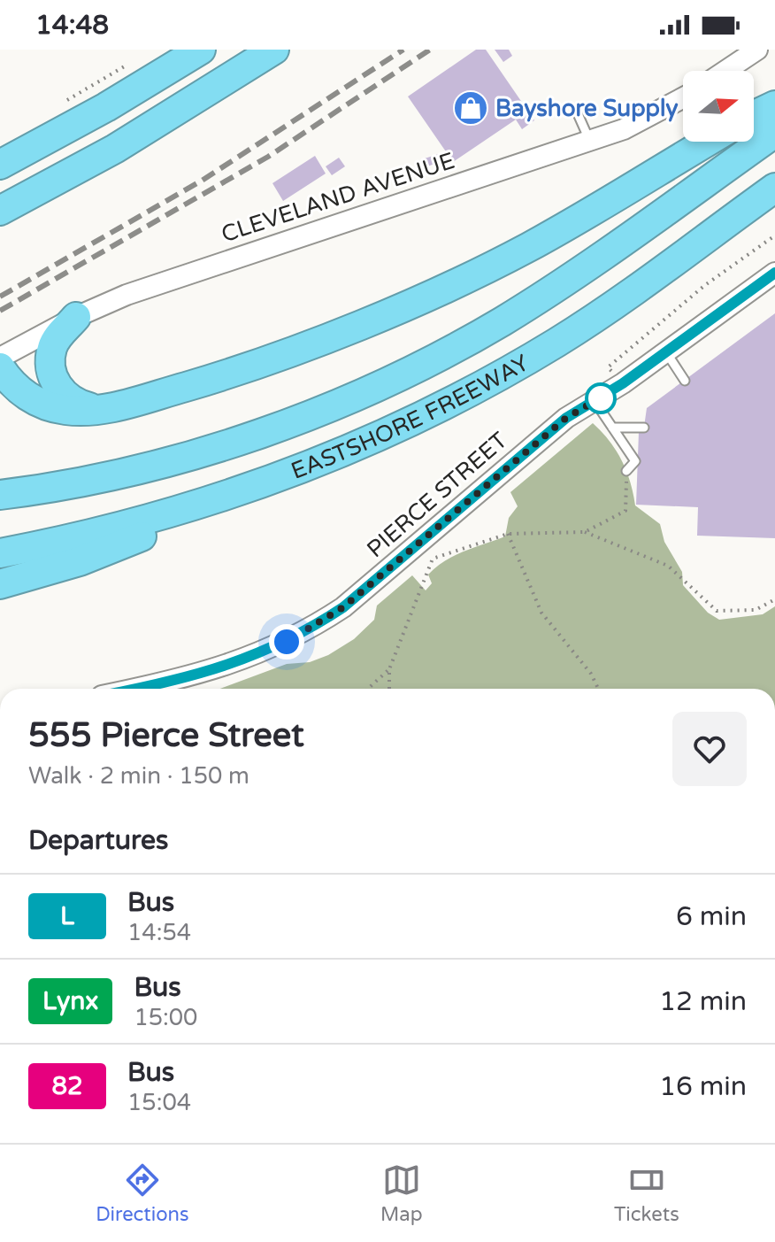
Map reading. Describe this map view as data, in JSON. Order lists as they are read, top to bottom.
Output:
{
  "streets": {
    "highway": ["EASTSHORE FREEWAY"],
    "street": ["CLEVELAND AVENUE", "PIERCE STREET"]
  },
  "places": {
    "shop": ["Bayshore Supply"]
  },
  "lines": ["bus line L"],
  "north": "right",
  "page": {
    "status": "14:48",
    "heading": [
      ["555 Pierce Street", "Walk · 2 min · 150 m"],
      "Departures"
    ],
    "list": [
      {
        "mark": "L",
        "name": "Bus",
        "note": "14:54",
        "value": "6 min"
      },
      {
        "mark": "Lynx",
        "name": "Bus",
        "note": "15:00",
        "value": "12 min"
      },
      {
        "mark": "82",
        "name": "Bus",
        "note": "15:04",
        "value": "16 min"
      }
    ],
    "tabs": ["Directions", "Map", "Tickets"]
  }
}
